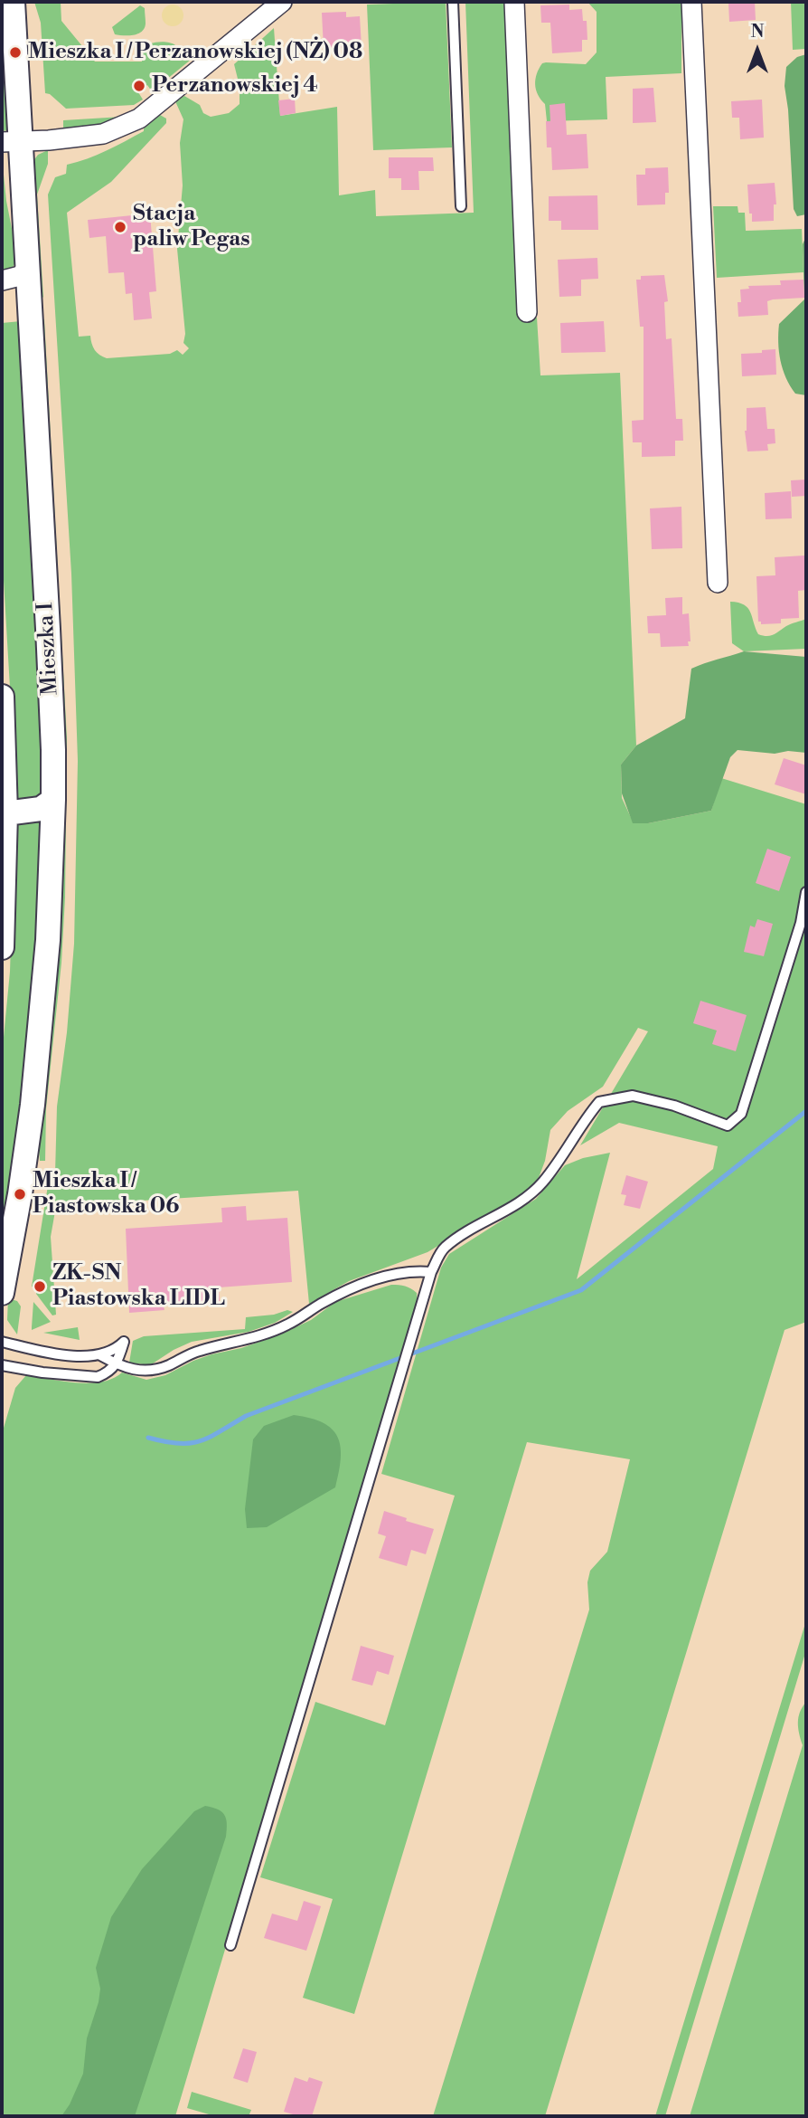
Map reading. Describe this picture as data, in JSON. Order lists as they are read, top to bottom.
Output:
{
  "streets": {
    "street": ["Mieszka I"]
  },
  "places": [
    "Mieszka I / Perzanowskiej (NŻ) 08",
    "Perzanowskiej 4",
    "Stacja paliw Pegas",
    "Mieszka I / Piastowska 06",
    "ZK-SN Piastowska LIDL"
  ],
  "north": "top"
}
